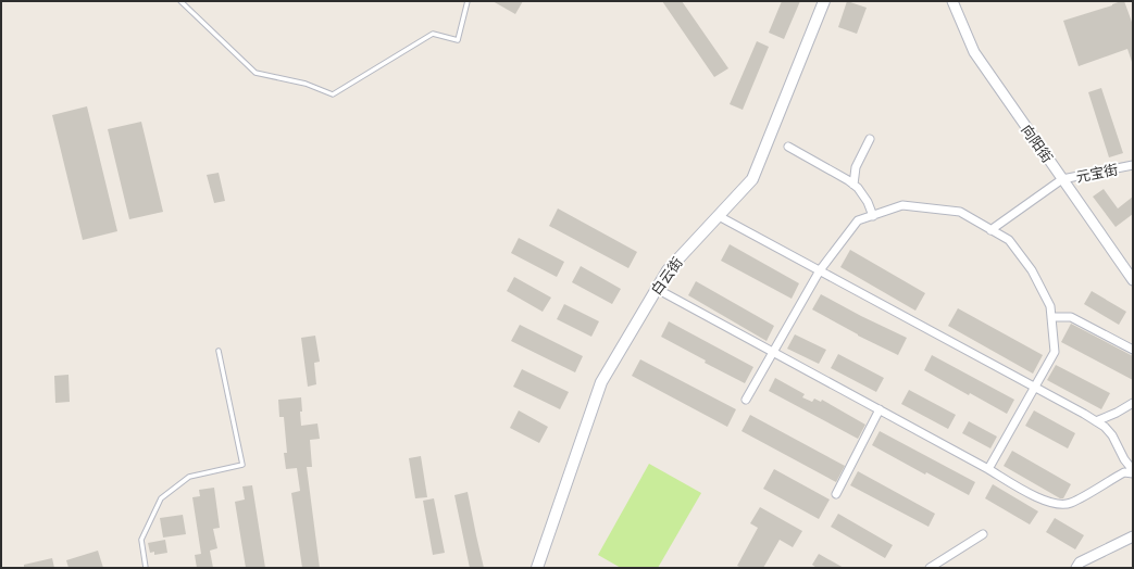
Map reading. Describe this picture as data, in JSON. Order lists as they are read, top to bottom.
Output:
{
  "streets": {
    "main road": ["白云街"],
    "street": ["向阳街", "元宝街"]
  },
  "crossings": [
    ["向阳街", "元宝街"]
  ]
}
